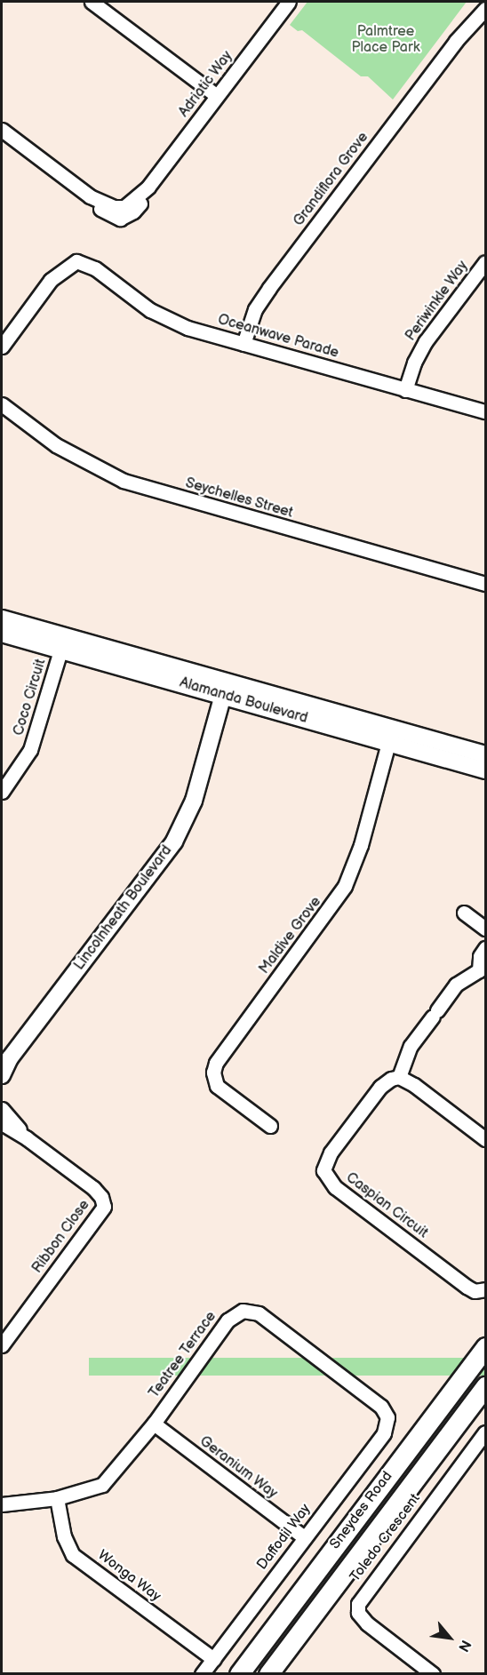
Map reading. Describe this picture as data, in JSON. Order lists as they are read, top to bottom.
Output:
{
  "streets": {
    "main road": ["Sneydes Road"],
    "street": [
      "Adriatic Way",
      "Grandiflora Grove",
      "Periwinkle Way",
      "Oceanwave Parade",
      "Seychelles Street",
      "Coco Circuit",
      "Alamanda Boulevard",
      "Lincolnheath Boulevard",
      "Maldive Grove",
      "Caspian Circuit",
      "Ribbon Close",
      "Teatree Terrace",
      "Geranium Way",
      "Daffodil Way",
      "Toledo Crescent",
      "Wonga Way"
    ]
  },
  "crossings": [
    ["Grandiflora Grove", "Oceanwave Parade"],
    ["Periwinkle Way", "Oceanwave Parade"],
    ["Coco Circuit", "Alamanda Boulevard"],
    ["Alamanda Boulevard", "Lincolnheath Boulevard"],
    ["Alamanda Boulevard", "Maldive Grove"],
    ["Teatree Terrace", "Geranium Way"],
    ["Teatree Terrace", "Daffodil Way"],
    ["Teatree Terrace", "Wonga Way"],
    ["Geranium Way", "Daffodil Way"],
    ["Daffodil Way", "Wonga Way"]
  ],
  "parks": ["Palmtree Place Park"],
  "north": "bottom right"
}
